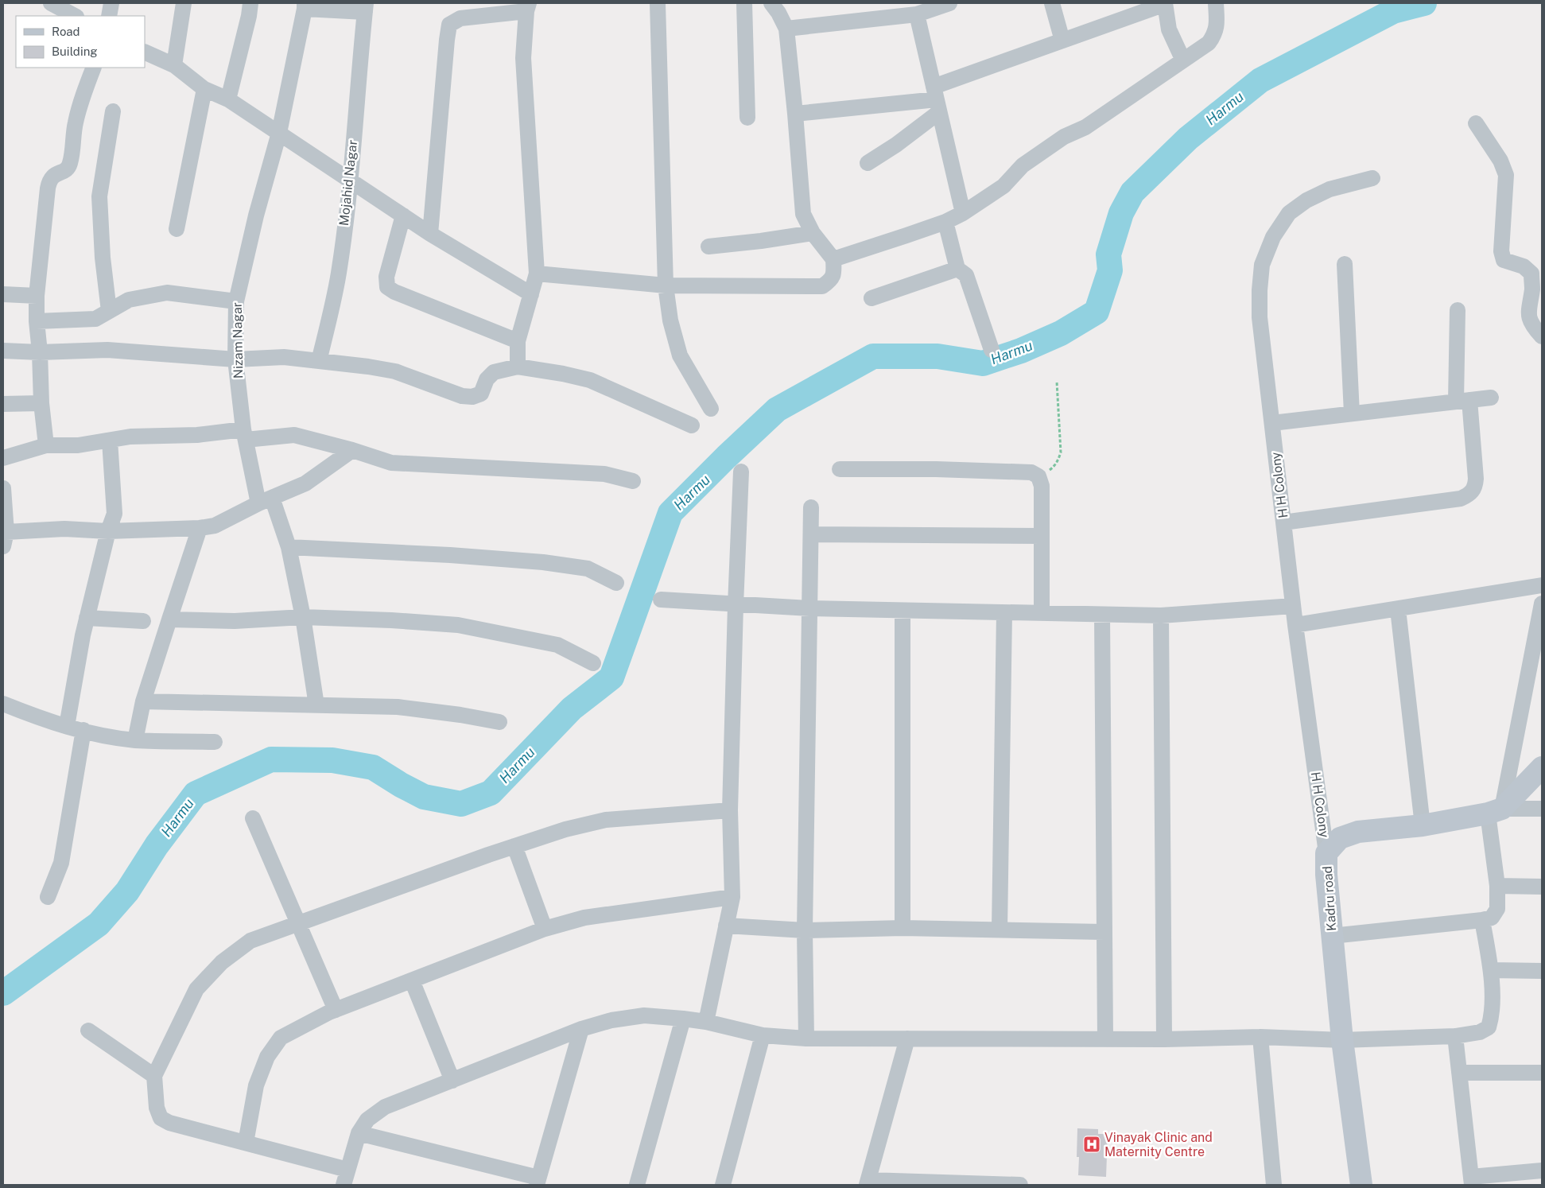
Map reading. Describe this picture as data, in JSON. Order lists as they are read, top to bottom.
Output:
{
  "streets": {
    "main road": ["Kadru road"],
    "street": ["Mojahid Nagar", "Nizam Nagar", "H H Colony"]
  },
  "crossings": [
    ["H H Colony", "Kadru road"]
  ],
  "water": ["Harmu"],
  "places": {
    "hospital": ["Vinayak Clinic and Maternity Centre"]
  },
  "legend": ["Road", "Building"]
}
